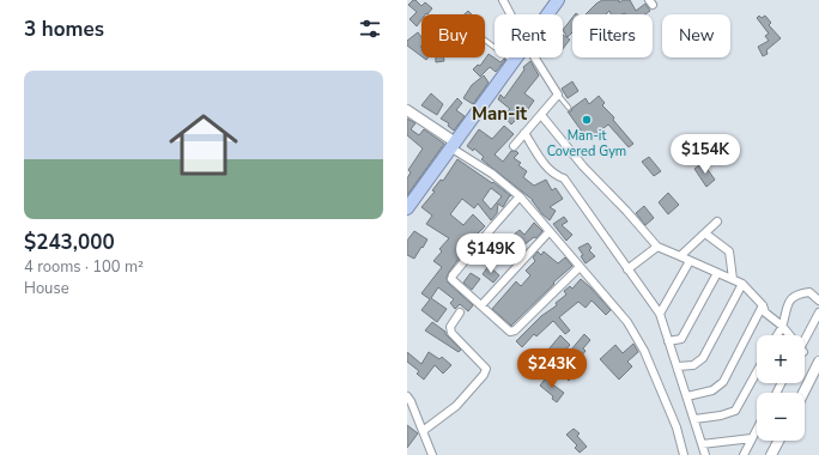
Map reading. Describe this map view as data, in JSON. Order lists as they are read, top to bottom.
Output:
{
  "districts": ["Man-it"],
  "places": ["Man-it Covered Gym"],
  "page": {
    "heading": "3 homes",
    "chip": [
      "Buy",
      "Rent",
      "Filters",
      "New"
    ],
    "list": [
      {
        "name": "$243,000",
        "note": "4 rooms · 100 m² · House"
      }
    ],
    "price": ["$154K", "$149K", "$243K"],
    "map_buttons": ["+", "−"]
  }
}
